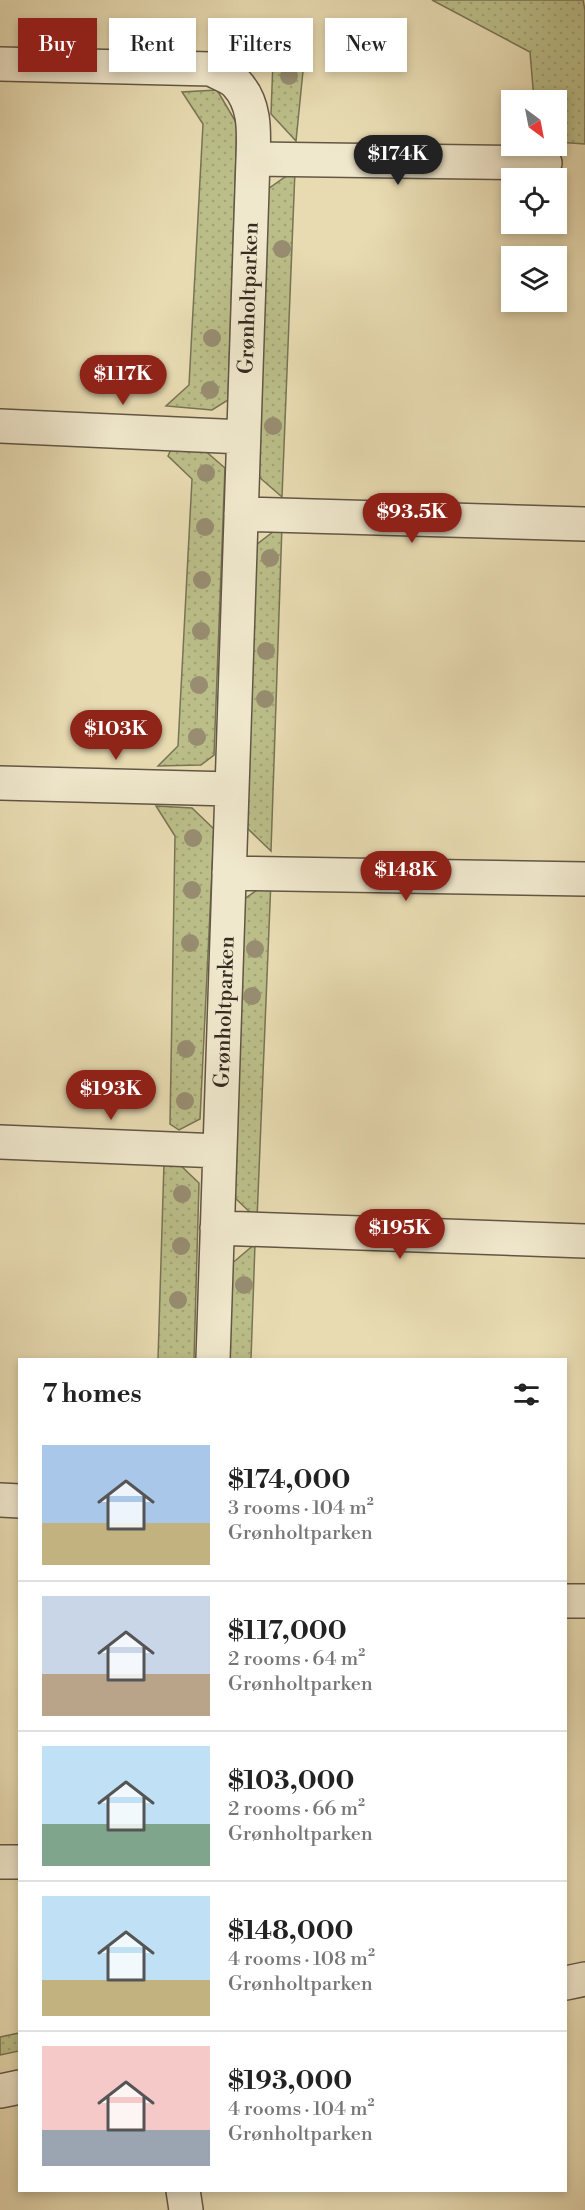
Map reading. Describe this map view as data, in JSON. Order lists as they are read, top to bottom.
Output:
{
  "streets": {
    "street": ["Grønholtparken"]
  },
  "north": "bottom right",
  "page": {
    "chip": [
      "Buy",
      "Rent",
      "Filters",
      "New"
    ],
    "price": [
      "$174K",
      "$117K",
      "$93.5K",
      "$103K",
      "$148K",
      "$193K",
      "$195K"
    ],
    "heading": "7 homes",
    "list": [
      {
        "name": "$174,000",
        "note": "3 rooms · 104 m² · Grønholtparken"
      },
      {
        "name": "$117,000",
        "note": "2 rooms · 64 m² · Grønholtparken"
      },
      {
        "name": "$103,000",
        "note": "2 rooms · 66 m² · Grønholtparken"
      },
      {
        "name": "$148,000",
        "note": "4 rooms · 108 m² · Grønholtparken"
      },
      {
        "name": "$193,000",
        "note": "4 rooms · 104 m² · Grønholtparken"
      }
    ]
  }
}
